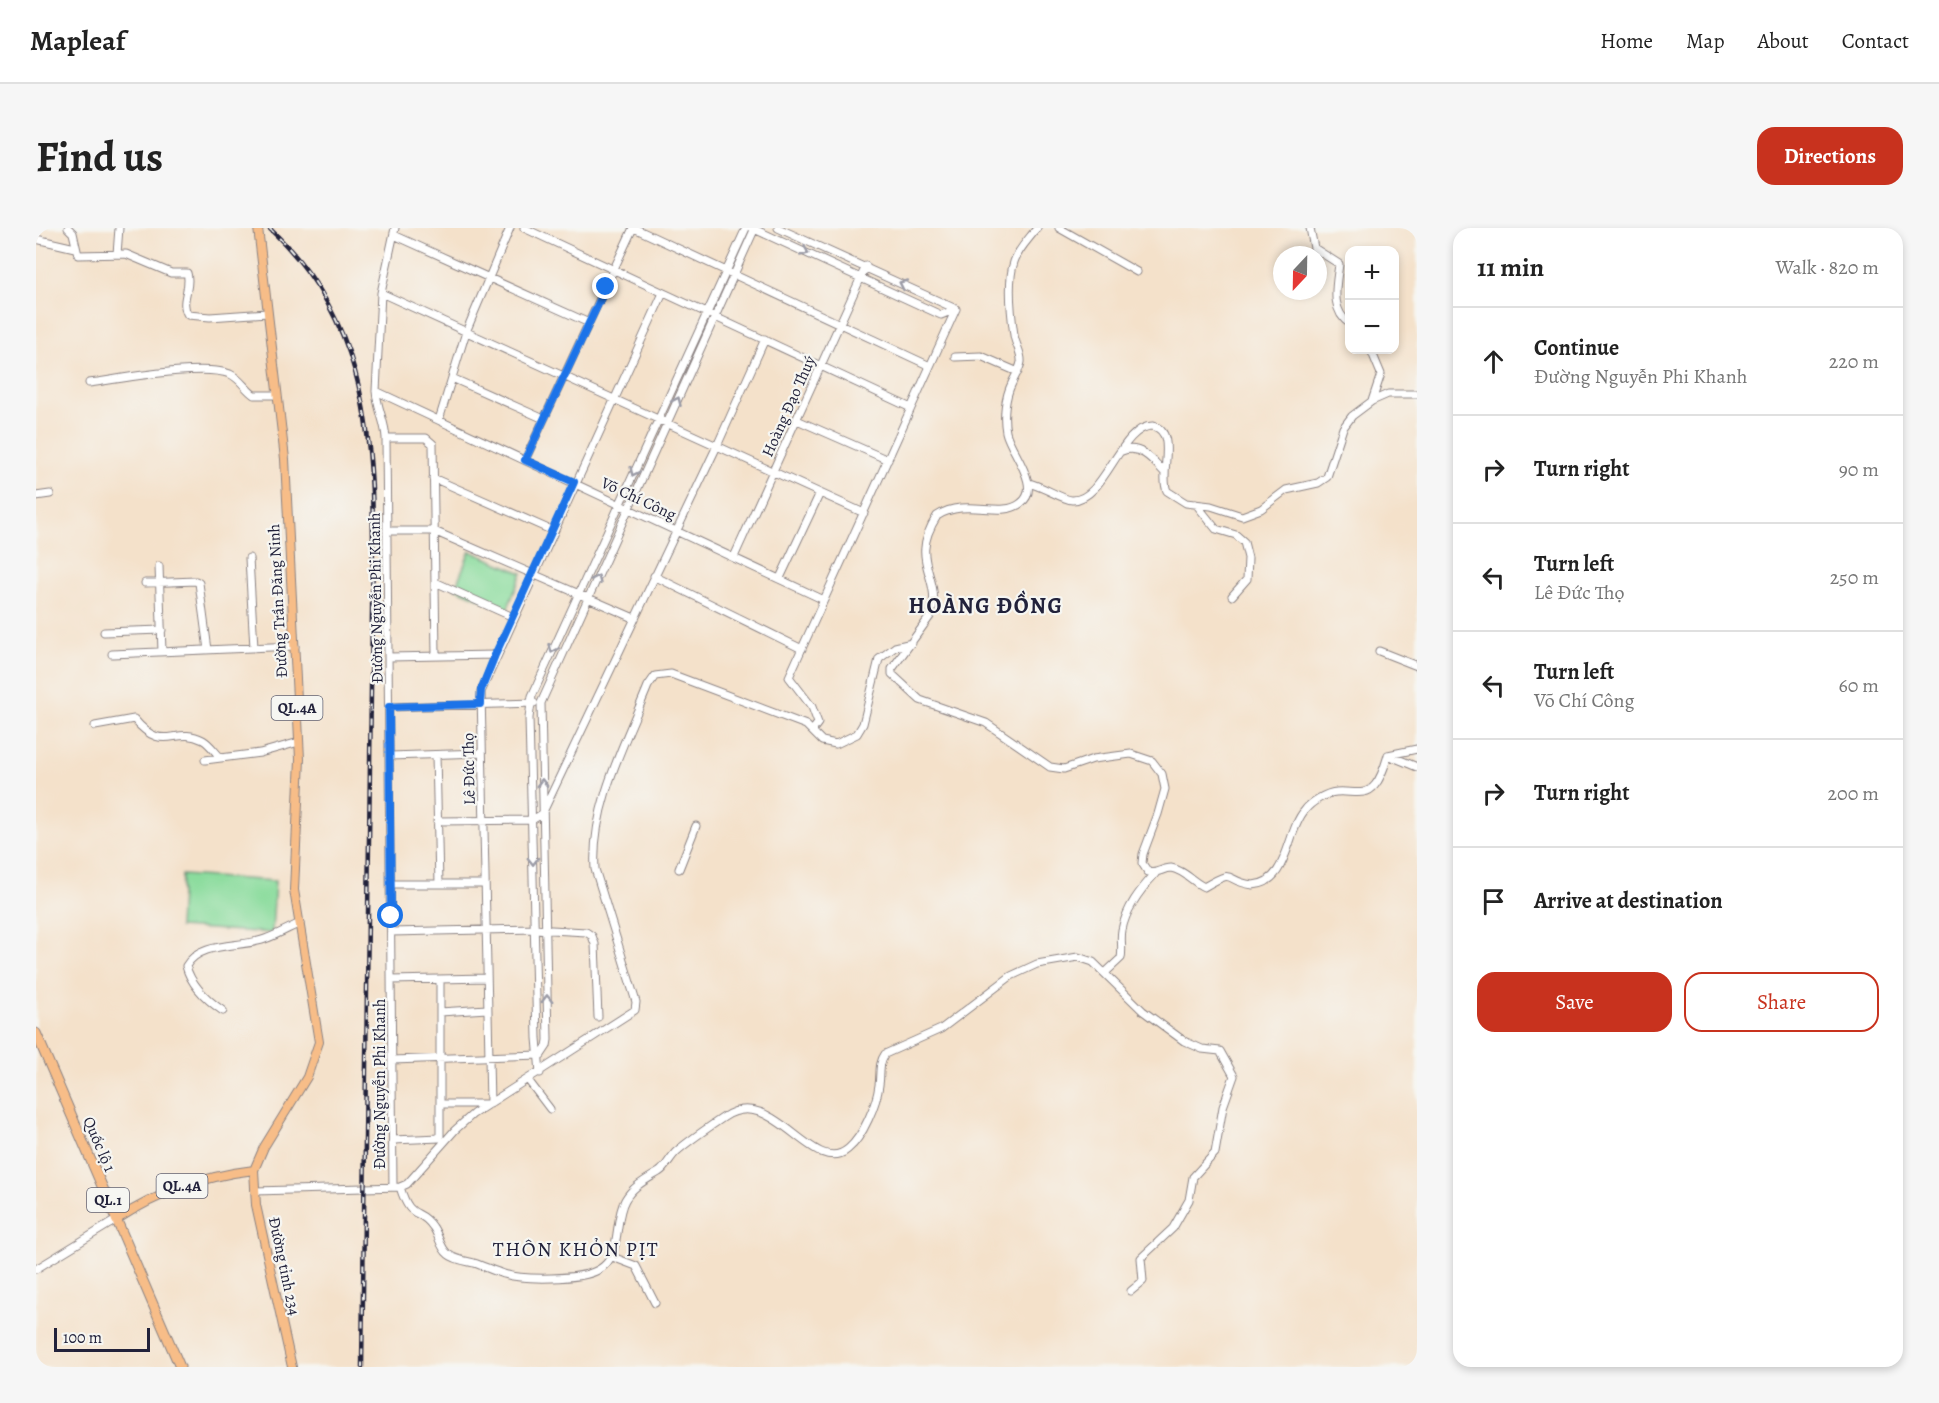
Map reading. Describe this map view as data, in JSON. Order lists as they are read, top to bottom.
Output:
{
  "streets": {
    "highway": ["Quốc lộ 1", "QL.1"],
    "main road": ["Đường Trần Đăng Ninh", "QL.4A", "Đường tỉnh 234"],
    "street": [
      "Hoàng Đạo Thuý",
      "Võ Chí Công",
      "Đường Nguyễn Phi Khanh",
      "Lê Đức Thọ"
    ]
  },
  "crossings": [
    ["Hoàng Đạo Thuý", "Võ Chí Công"],
    ["Võ Chí Công", "Đường Nguyễn Phi Khanh"],
    ["Võ Chí Công", "Lê Đức Thọ"],
    ["Đường Trần Đăng Ninh", "QL.4A"],
    ["Đường Trần Đăng Ninh", "Đường tỉnh 234"],
    ["QL.4A", "Quốc lộ 1"],
    ["QL.4A", "Đường tỉnh 234"]
  ],
  "districts": ["HOÀNG ĐỒNG", "THÔN KHỎN PỊT"],
  "scale_bar": "100 m",
  "north": "bottom",
  "page": {
    "header": "Mapleaf",
    "nav": [
      "Home",
      "Map",
      "About",
      "Contact"
    ],
    "buttons": [
      "Directions",
      ["Save", "Share"]
    ],
    "title": "Find us",
    "heading": ["11 min", "Walk · 820 m"],
    "map_buttons": ["+", "−"],
    "list": [
      ["Continue", "Đường Nguyễn Phi Khanh", "220 m"],
      ["Turn right", "90 m"],
      ["Turn left", "Lê Đức Thọ", "250 m"],
      ["Turn left", "Võ Chí Công", "60 m"],
      ["Turn right", "200 m"],
      "Arrive at destination"
    ],
    "scale": "100 m"
  }
}
